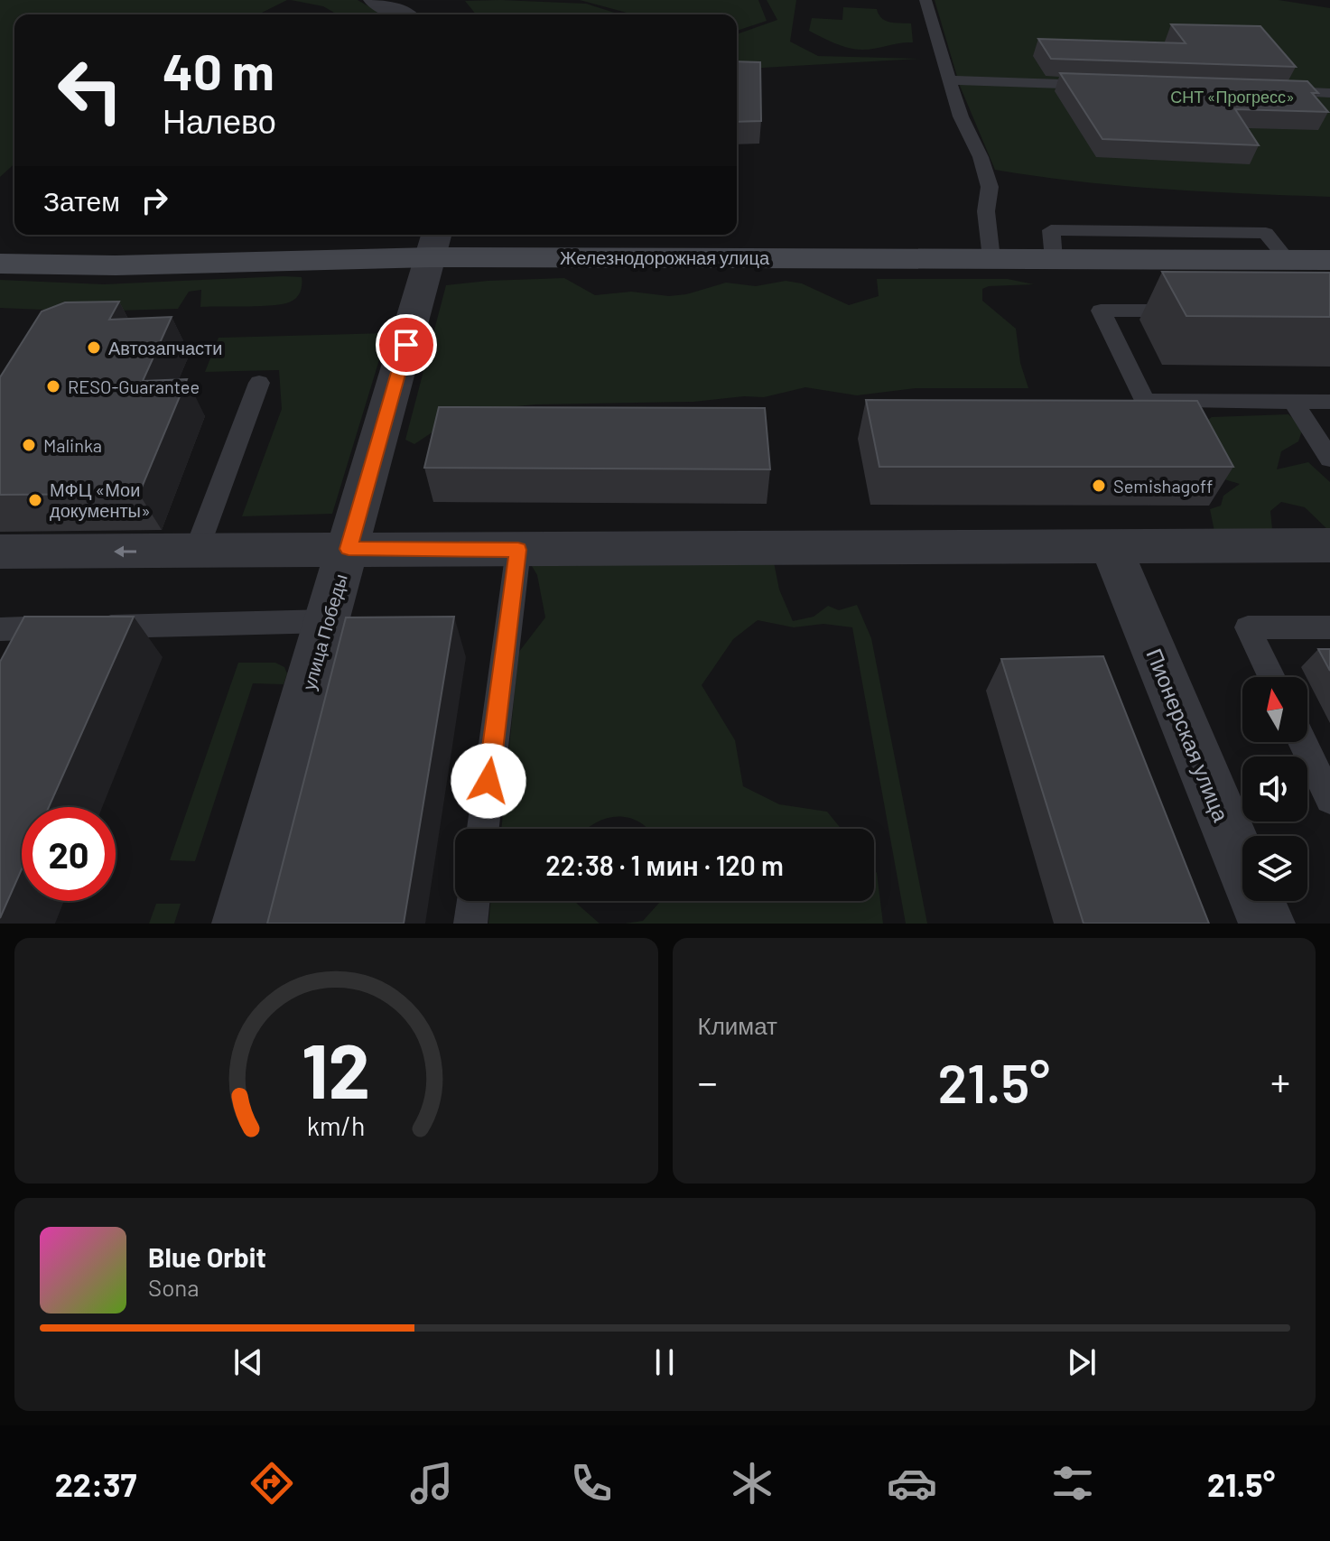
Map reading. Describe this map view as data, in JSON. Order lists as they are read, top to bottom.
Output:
{
  "streets": {
    "main road": ["Железнодорожная улица"],
    "street": ["улица Победы", "Пионерская улица"]
  },
  "crossings": [
    ["Железнодорожная улица", "улица Победы"]
  ],
  "parks": ["СНТ «Прогресс»"],
  "places": [
    "Автозапчасти",
    "RESO-Guarantee",
    "Malinka",
    "Semishagoff",
    "МФЦ «Мои документы»"
  ],
  "north": "top",
  "page": {
    "turn": ["40 m", "Налево"],
    "then": "Затем",
    "limit": "20",
    "trip": "22:38 · 1 мин · 120 m",
    "tile": "Климат",
    "heat": ["−", "21.5°", "+"],
    "song": ["Blue Orbit", "Sona"],
    "tabs": ["22:37", "21.5°"],
    "gauge": ["12", "km/h"]
  }
}
